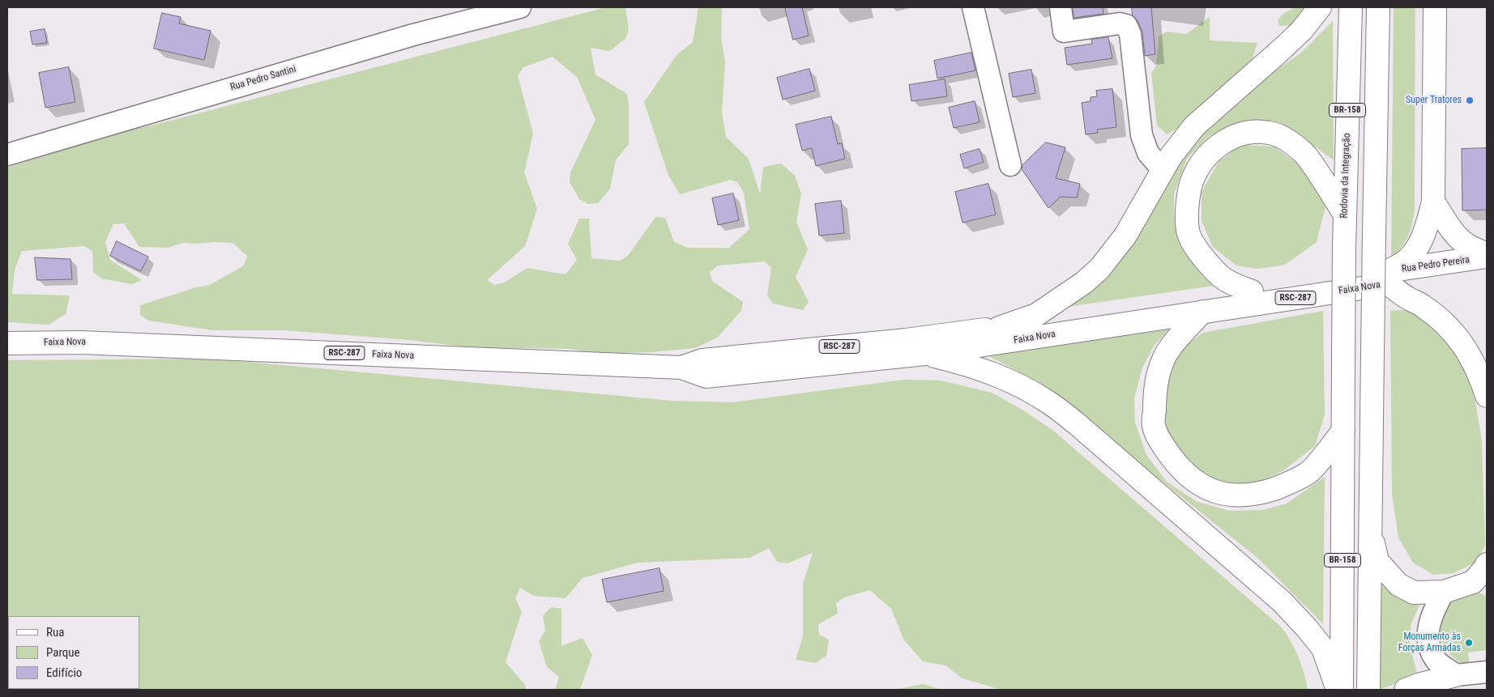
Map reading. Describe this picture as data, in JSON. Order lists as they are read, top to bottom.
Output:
{
  "streets": {
    "main road": [
      "BR-158",
      "Rodovia da Integração",
      "Rua Pedro Pereira",
      "Faixa Nova",
      "RSC-287"
    ],
    "street": ["Rua Pedro Santini"]
  },
  "crossings": [
    ["BR-158", "Rodovia da Integração"],
    ["Rua Pedro Pereira", "Faixa Nova"]
  ],
  "places": ["Super Tratores", "Monumento às Forças Armadas"],
  "legend": ["Rua", "Parque", "Edifício"]
}
